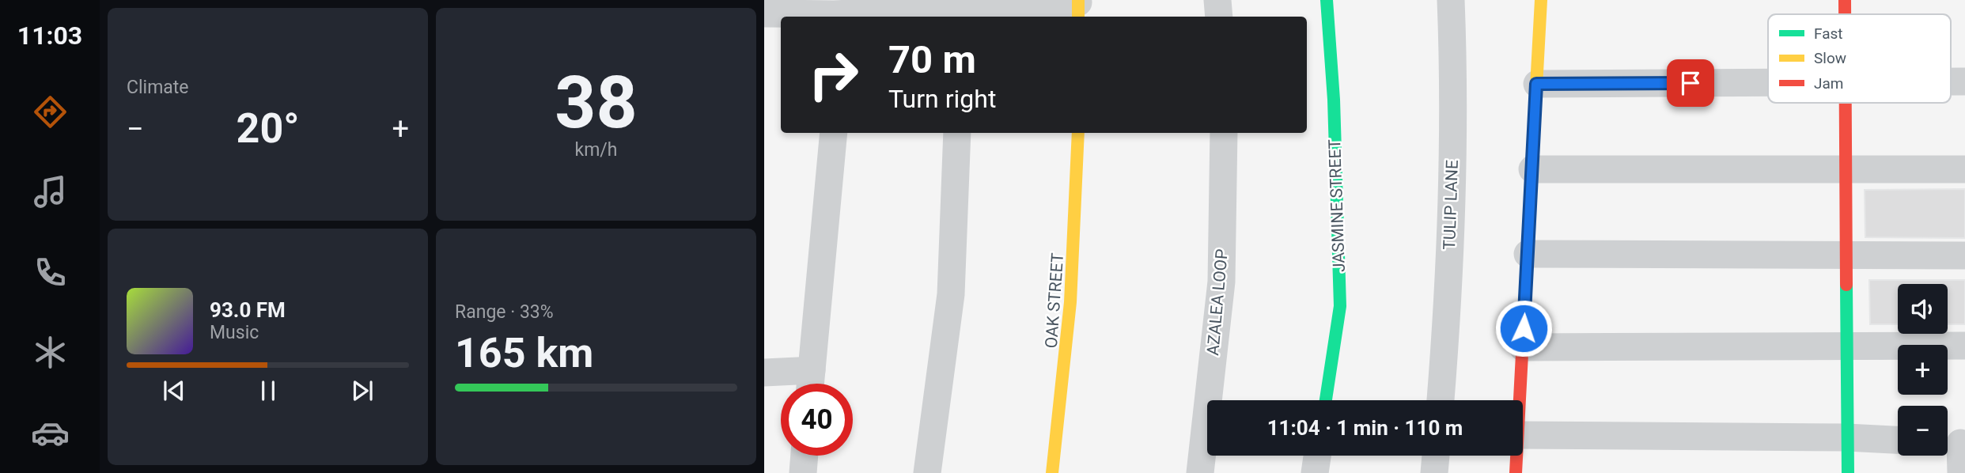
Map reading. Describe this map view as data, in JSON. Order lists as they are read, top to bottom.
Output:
{
  "streets": {
    "street": [
      "TULIP LANE",
      "JASMINE STREET",
      "OAK STREET",
      "AZALEA LOOP"
    ]
  },
  "legend": ["Fast", "Slow", "Jam"],
  "page": {
    "tabs": "11:03",
    "tile": [
      "Climate",
      ["38", "km/h"],
      ["Range · 33%", "165 km"]
    ],
    "turn": ["70 m", "Turn right"],
    "heat": ["−", "20°", "+"],
    "map_buttons": ["+", "−"],
    "song": ["93.0 FM", "Music"],
    "limit": "40",
    "trip": "11:04 · 1 min · 110 m"
  }
}
